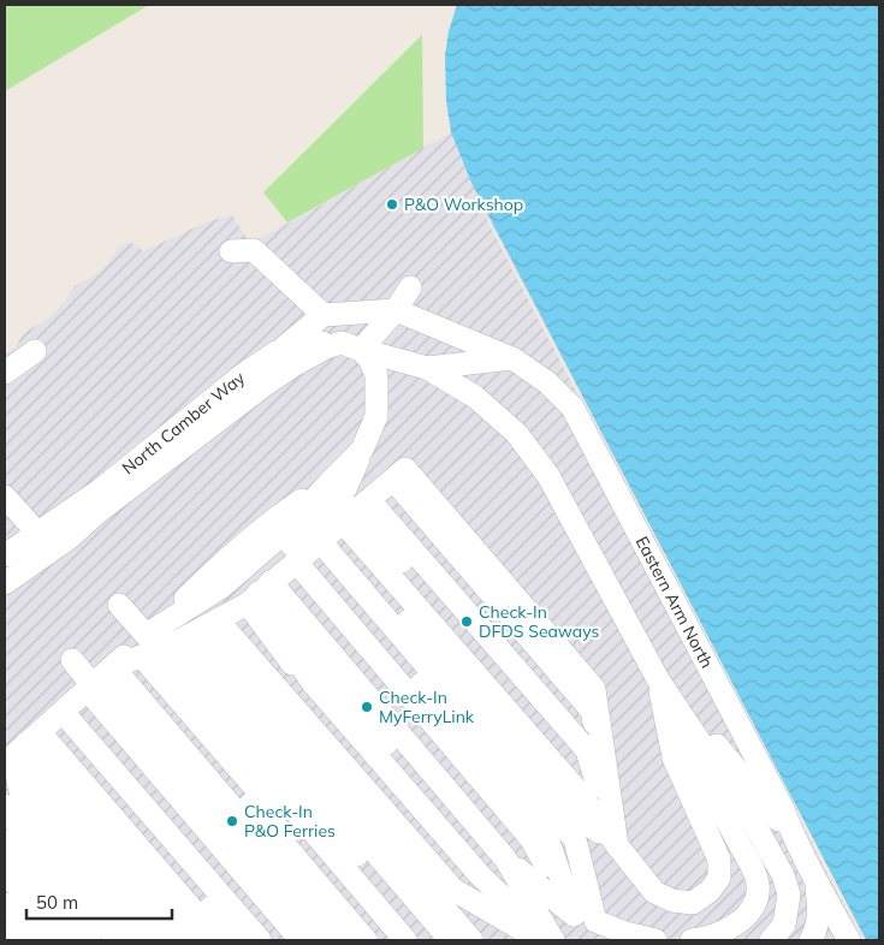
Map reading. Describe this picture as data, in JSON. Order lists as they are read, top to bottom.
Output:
{
  "streets": {
    "lane": ["North Camber Way", "Eastern Arm North"]
  },
  "places": [
    "P&O Workshop",
    "Check-In DFDS Seaways",
    "Check-In MyFerryLink",
    "Check-In P&O Ferries"
  ],
  "scale_bar": "50 m"
}
